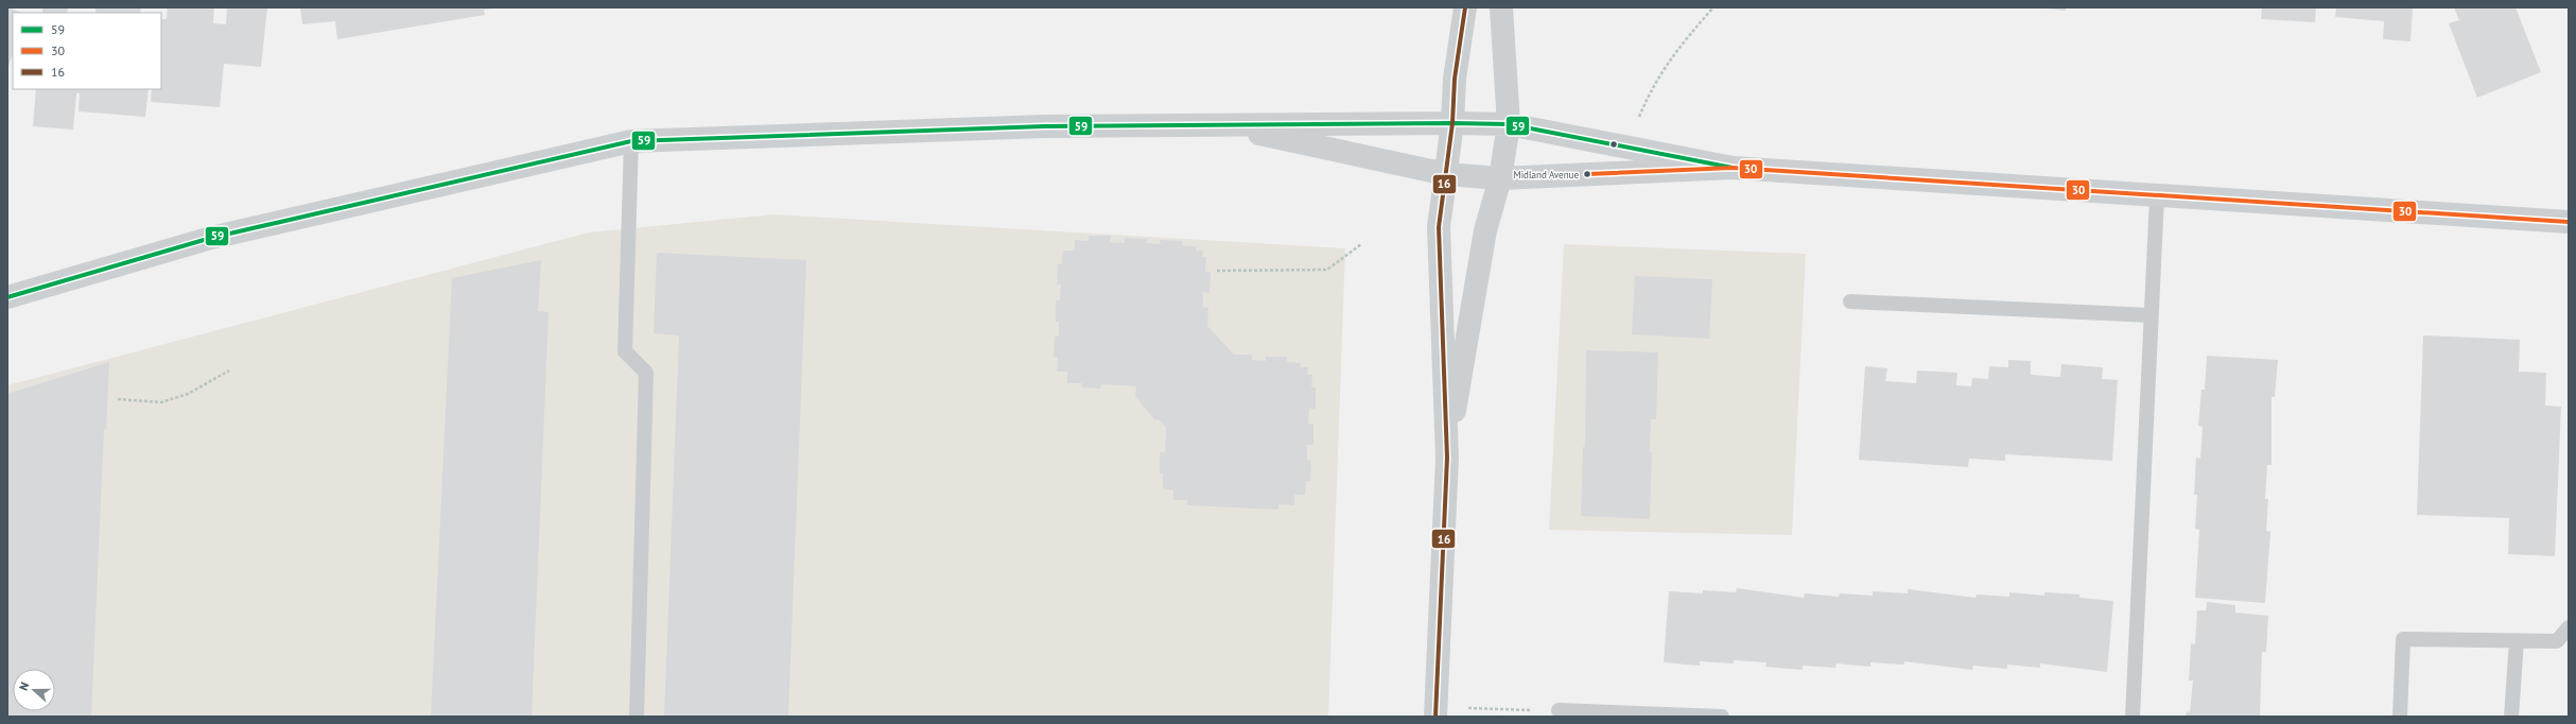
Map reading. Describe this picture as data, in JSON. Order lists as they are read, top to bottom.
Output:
{
  "places": ["Midland Avenue"],
  "lines": ["transit line 16", "transit line 59", "transit line 30"],
  "legend": ["59", "30", "16"],
  "north": "left"
}
